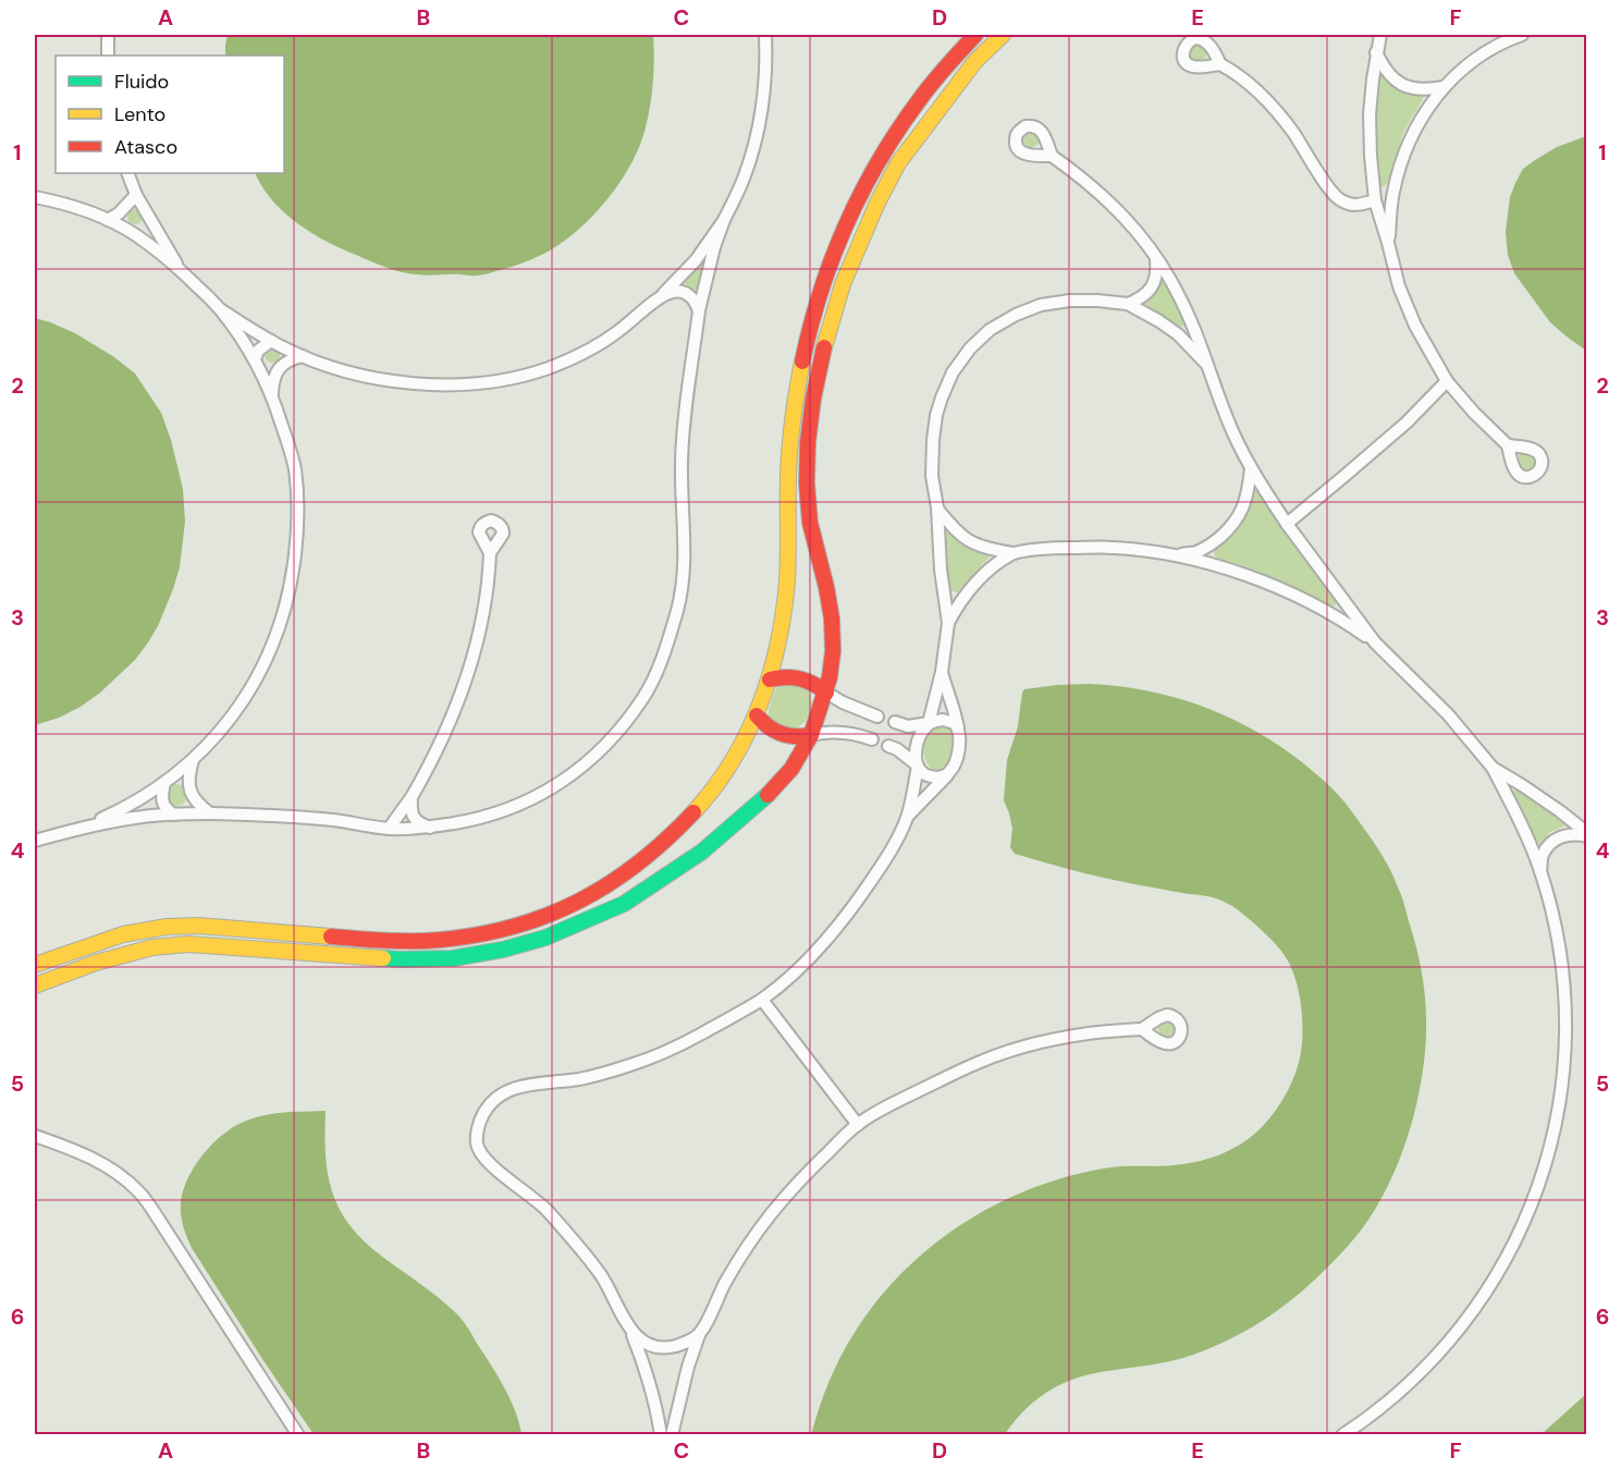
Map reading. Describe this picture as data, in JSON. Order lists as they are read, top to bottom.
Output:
{
  "legend": ["Fluido", "Lento", "Atasco"],
  "grid": {
    "columns": [
      "A",
      "B",
      "C",
      "D",
      "E",
      "F"
    ],
    "rows": [
      "1",
      "2",
      "3",
      "4",
      "5",
      "6"
    ]
  }
}
